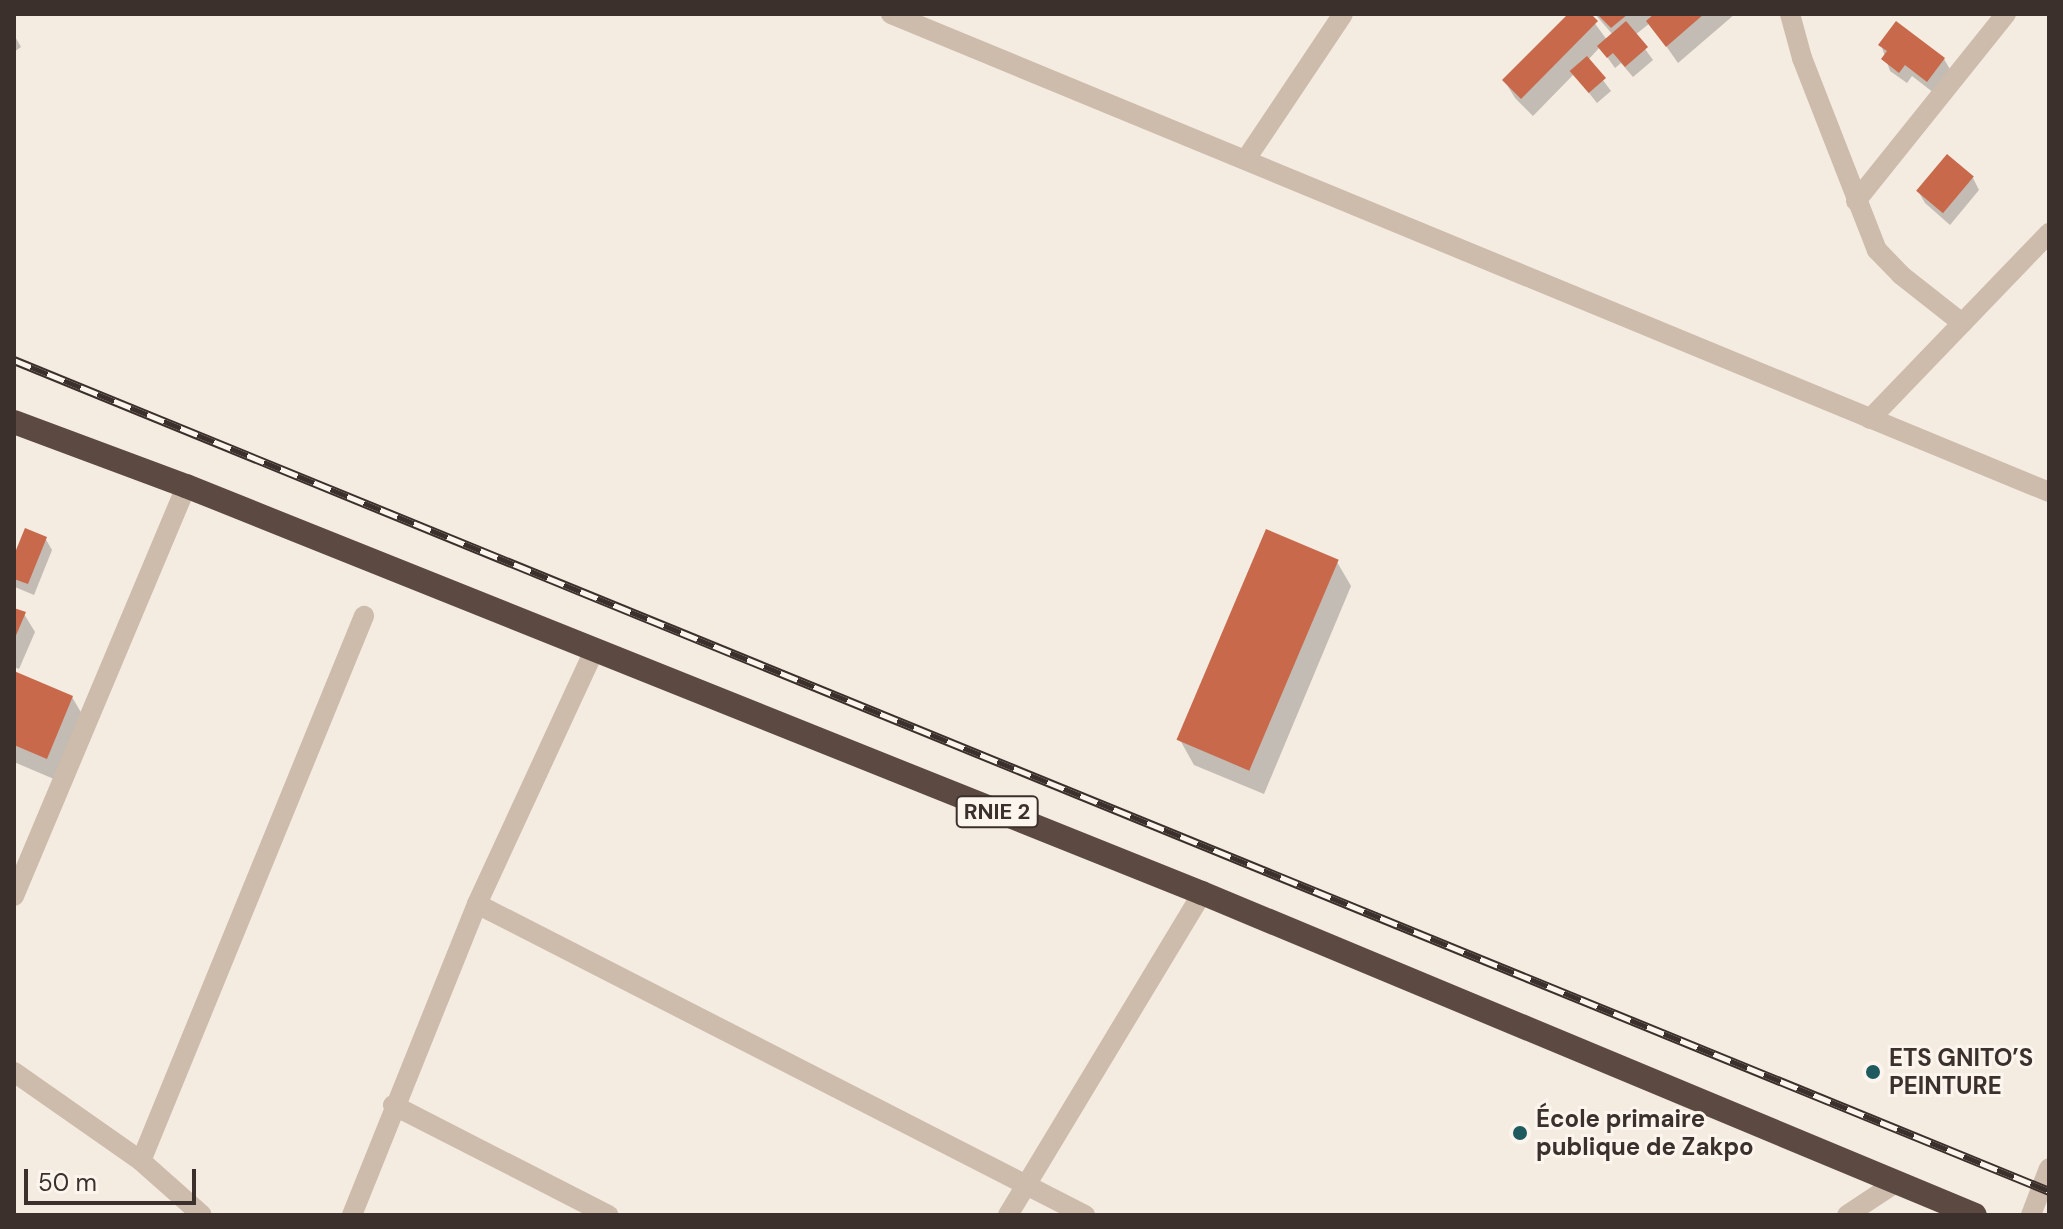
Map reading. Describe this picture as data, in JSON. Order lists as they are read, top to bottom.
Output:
{
  "streets": {
    "highway": ["RNIE 2"]
  },
  "places": ["ETS GNITO’S PEINTURE", "École primaire publique de Zakpo"],
  "scale_bar": "50 m"
}
